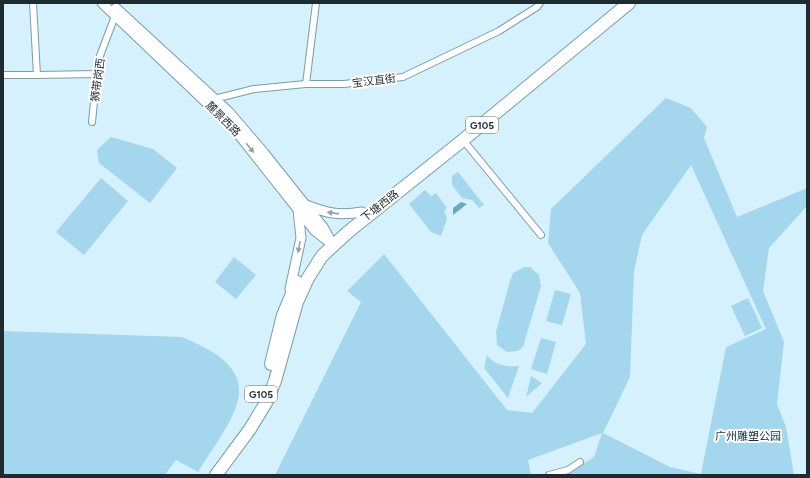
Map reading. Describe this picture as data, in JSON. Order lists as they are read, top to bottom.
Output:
{
  "streets": {
    "highway": ["G105", "下塘西路"],
    "street": ["狮带岗西", "宝汉直街", "麓景西路"]
  },
  "crossings": [
    ["狮带岗西", "麓景西路"],
    ["宝汉直街", "麓景西路"]
  ],
  "parks": ["广州雕塑公园"]
}
